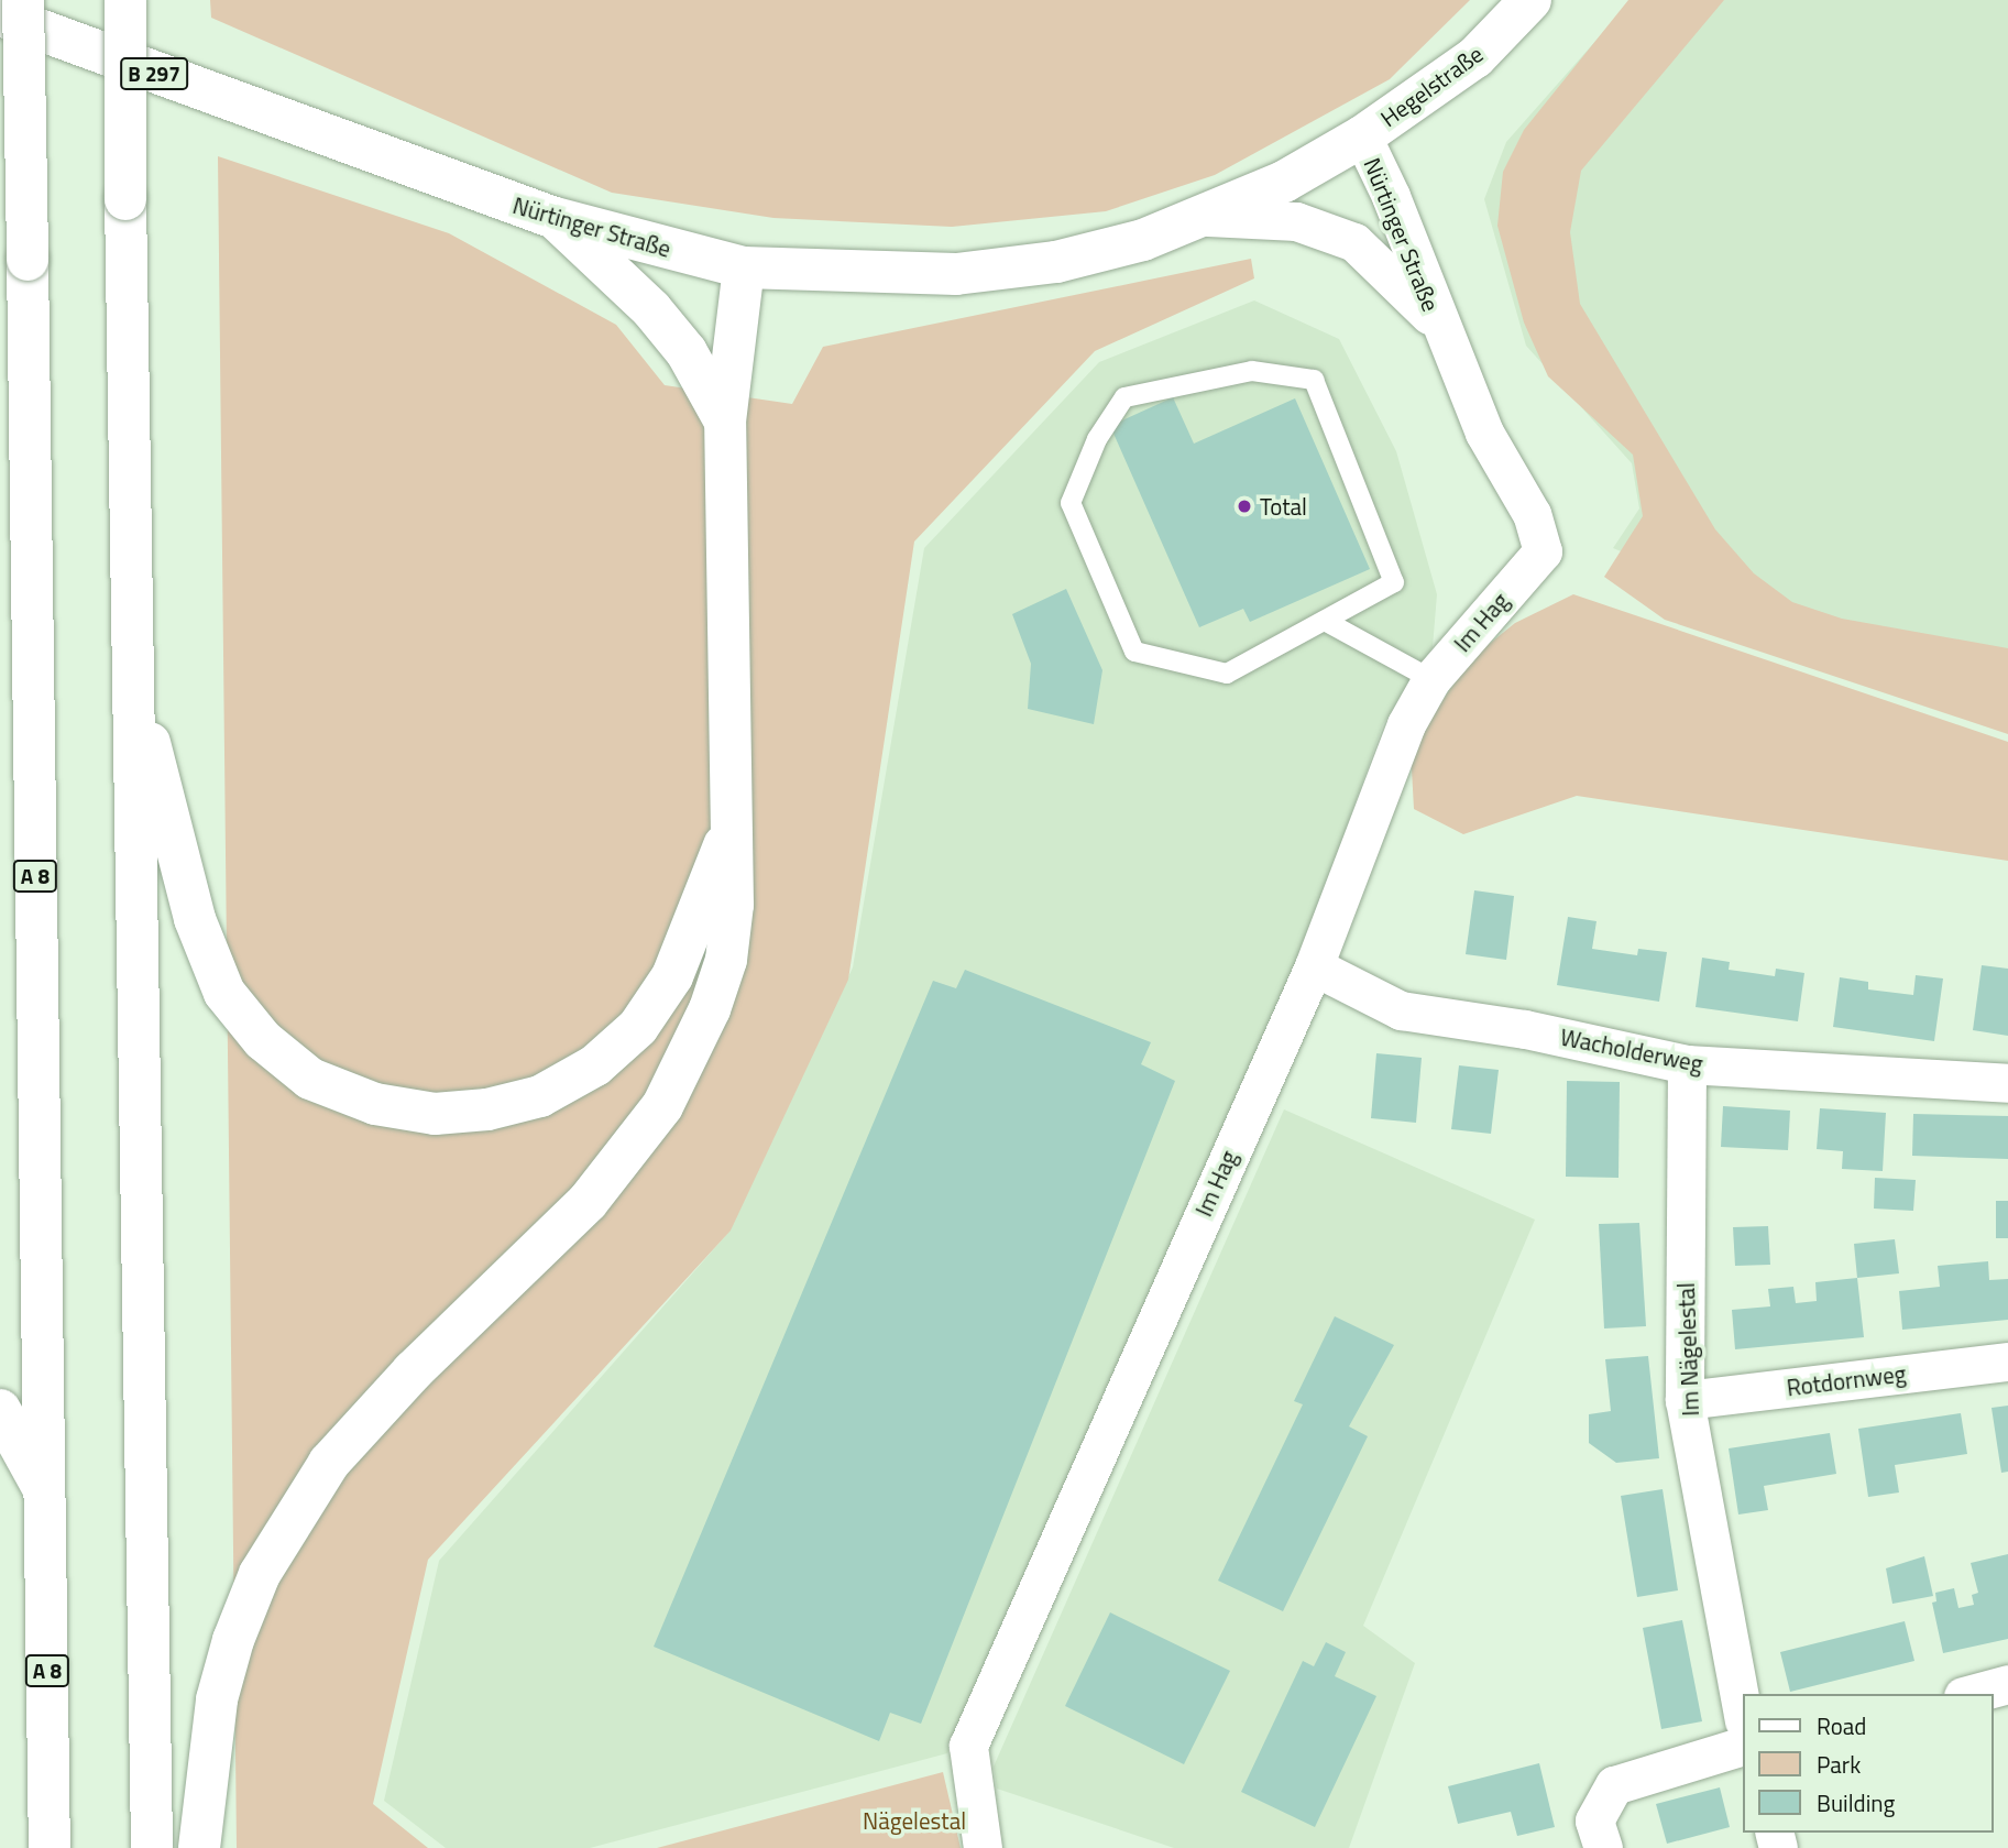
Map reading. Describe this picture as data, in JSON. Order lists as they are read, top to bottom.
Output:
{
  "streets": {
    "main road": [
      "B 297",
      "Hegelstraße",
      "Nürtinger Straße",
      "A 8"
    ],
    "street": [
      "Im Hag",
      "Wacholderweg",
      "Im Nägelestal",
      "Rotdornweg"
    ]
  },
  "crossings": [
    ["Hegelstraße", "Nürtinger Straße"],
    ["Nürtinger Straße", "Im Hag"],
    ["Im Hag", "Wacholderweg"],
    ["Wacholderweg", "Im Nägelestal"],
    ["Im Nägelestal", "Rotdornweg"]
  ],
  "parks": ["Nägelestal"],
  "places": ["Total"],
  "legend": ["Road", "Park", "Building"]
}
